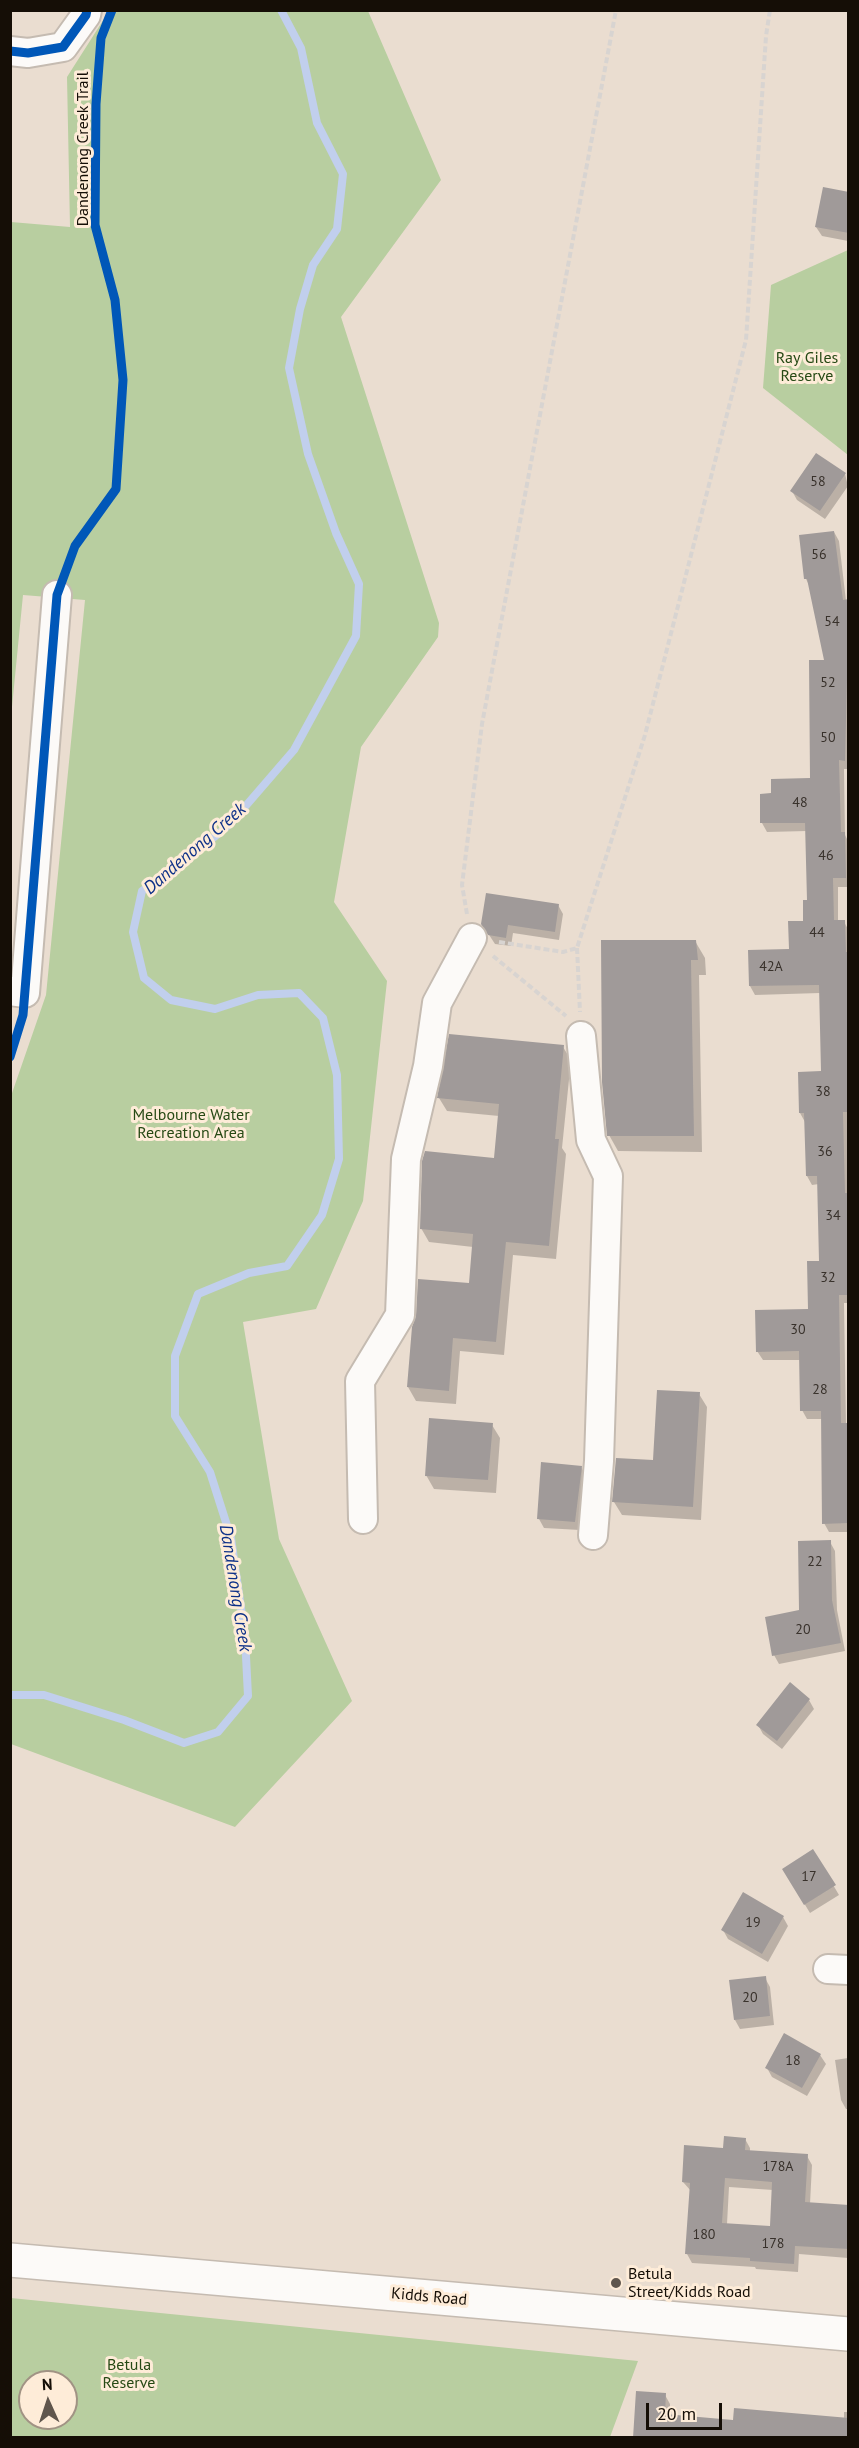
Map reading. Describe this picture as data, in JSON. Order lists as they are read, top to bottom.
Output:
{
  "streets": {
    "main road": ["Kidds Road"],
    "cycle path": ["Dandenong Creek Trail"]
  },
  "water": ["Dandenong Creek"],
  "parks": ["Ray Giles Reserve", "Melbourne Water Recreation Area", "Betula Reserve"],
  "places": ["Betula Street/Kidds Road"],
  "house_numbers": [
    "58",
    "56",
    "54",
    "52",
    "50",
    "48",
    "46",
    "44",
    "42A",
    "38",
    "36",
    "34",
    "32",
    "30",
    "28",
    "22",
    "20",
    "17",
    "19",
    "20",
    "18",
    "178A",
    "180",
    "178"
  ],
  "scale_bar": "20 m",
  "north": "top"
}
